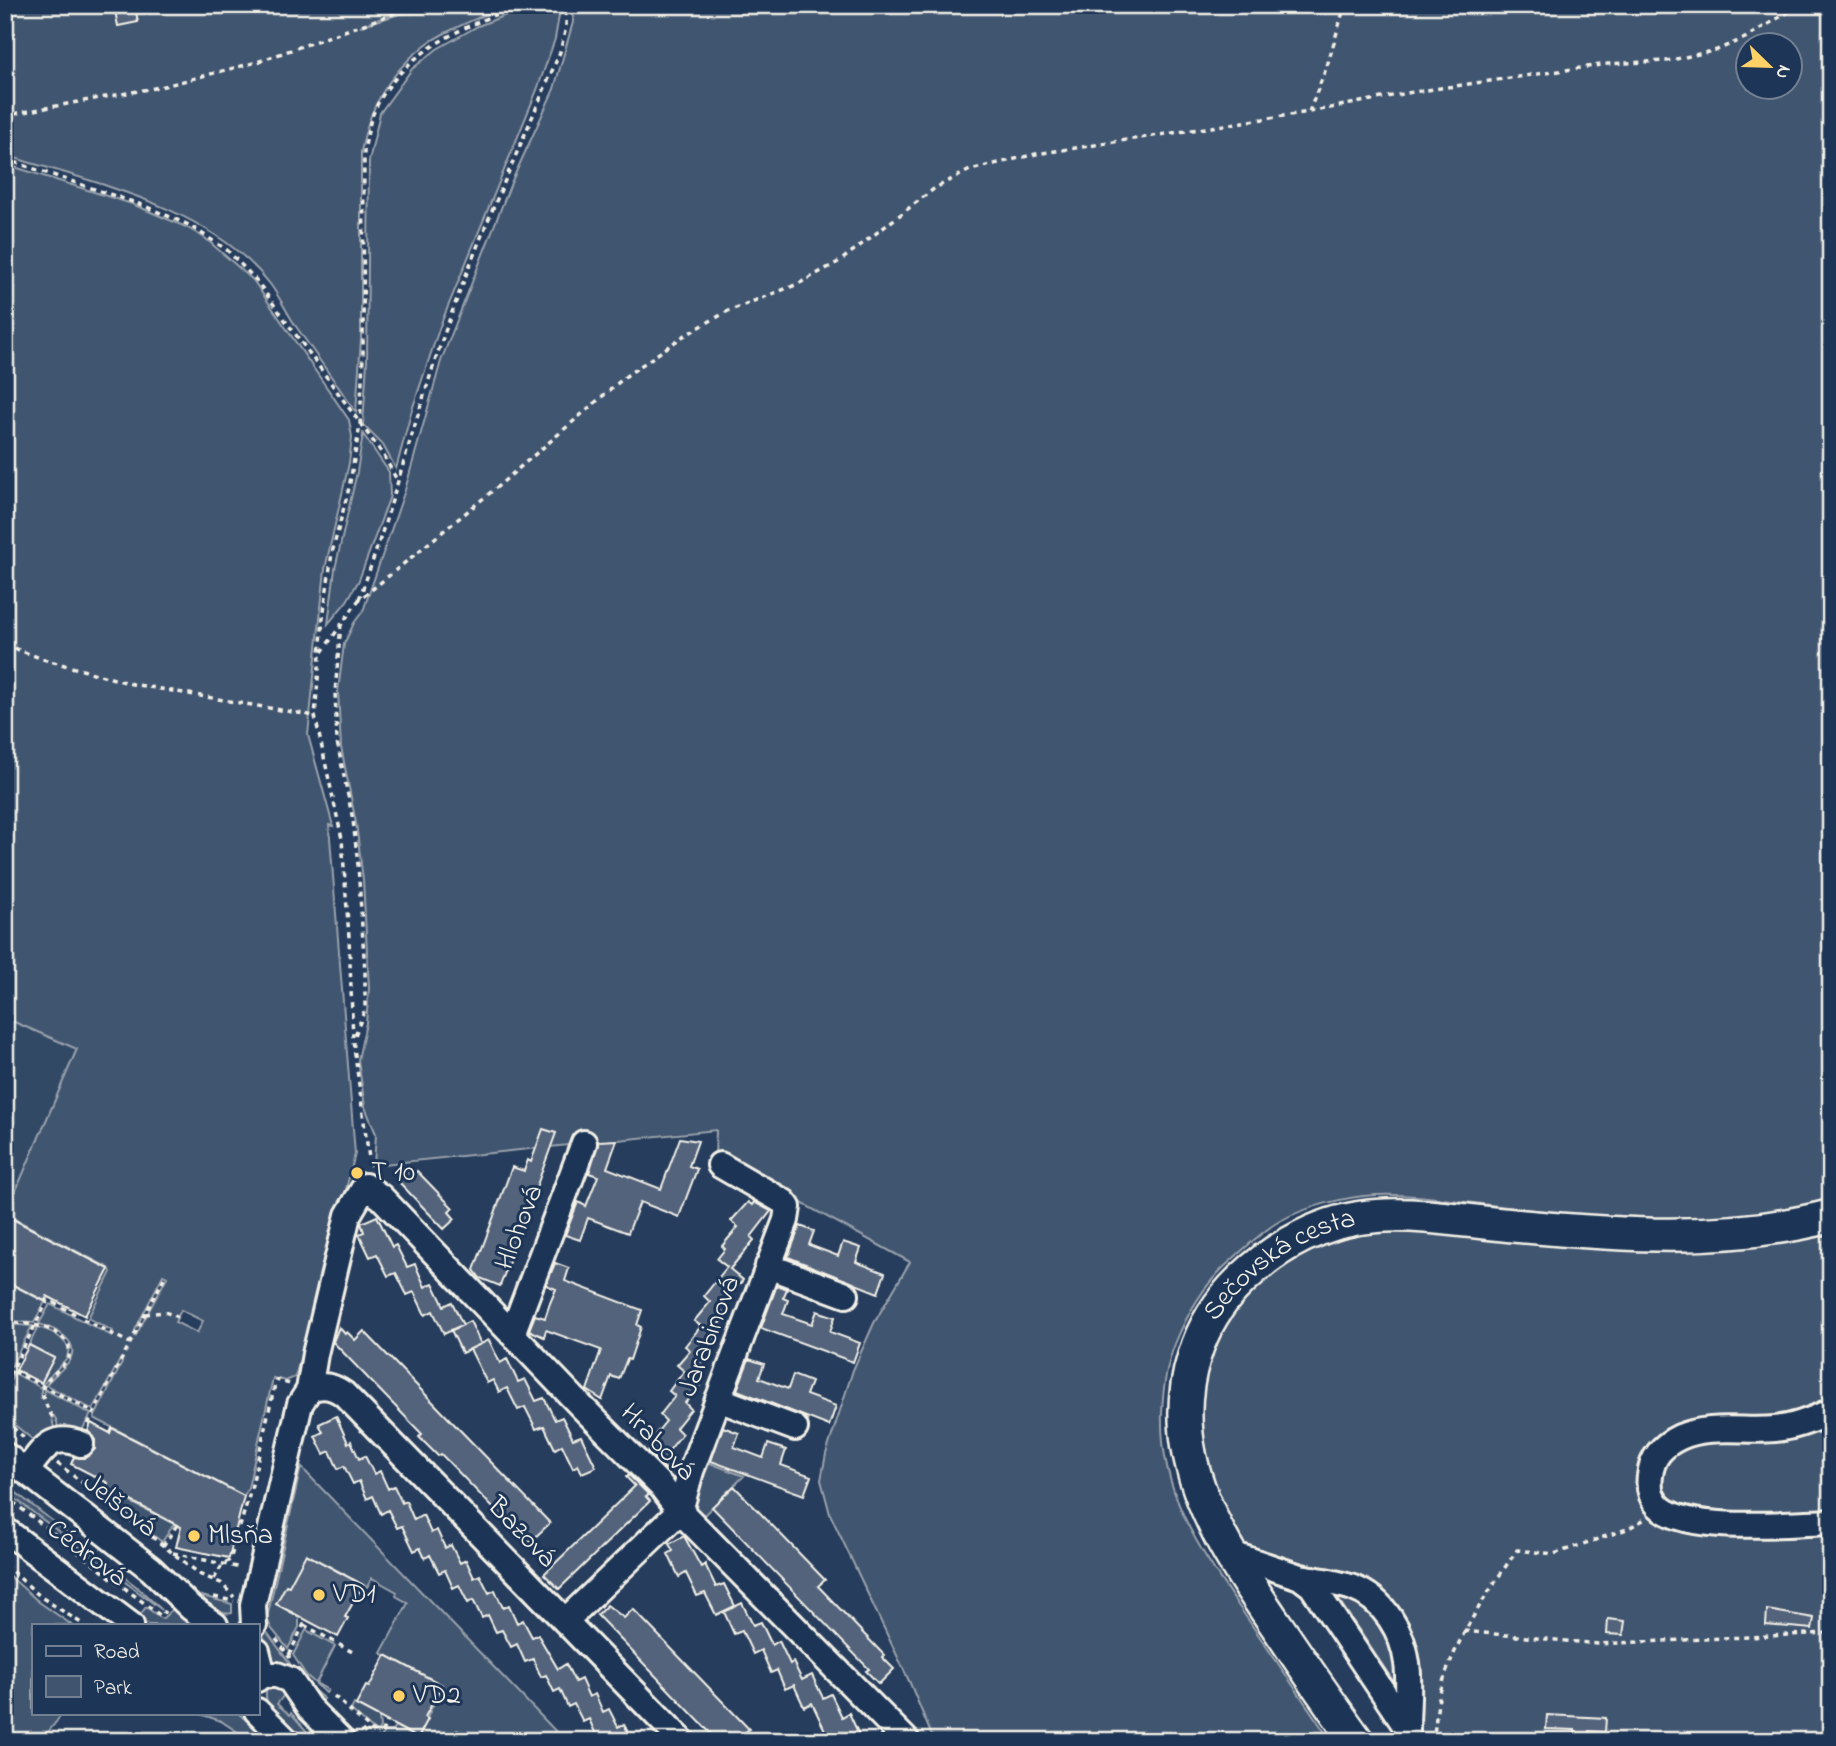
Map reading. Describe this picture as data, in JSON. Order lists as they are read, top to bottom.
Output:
{
  "streets": {
    "main road": ["Sečovská cesta"],
    "street": [
      "Hlohová",
      "Jarabinová",
      "Hrabová",
      "Jelšová",
      "Bazová",
      "Cédrová"
    ]
  },
  "crossings": [
    ["Hlohová", "Hrabová"],
    ["Jarabinová", "Hrabová"]
  ],
  "places": [
    "T 10",
    "Mlsňa",
    "VD1",
    "VD2"
  ],
  "legend": ["Road", "Park"],
  "north": "bottom right"
}
